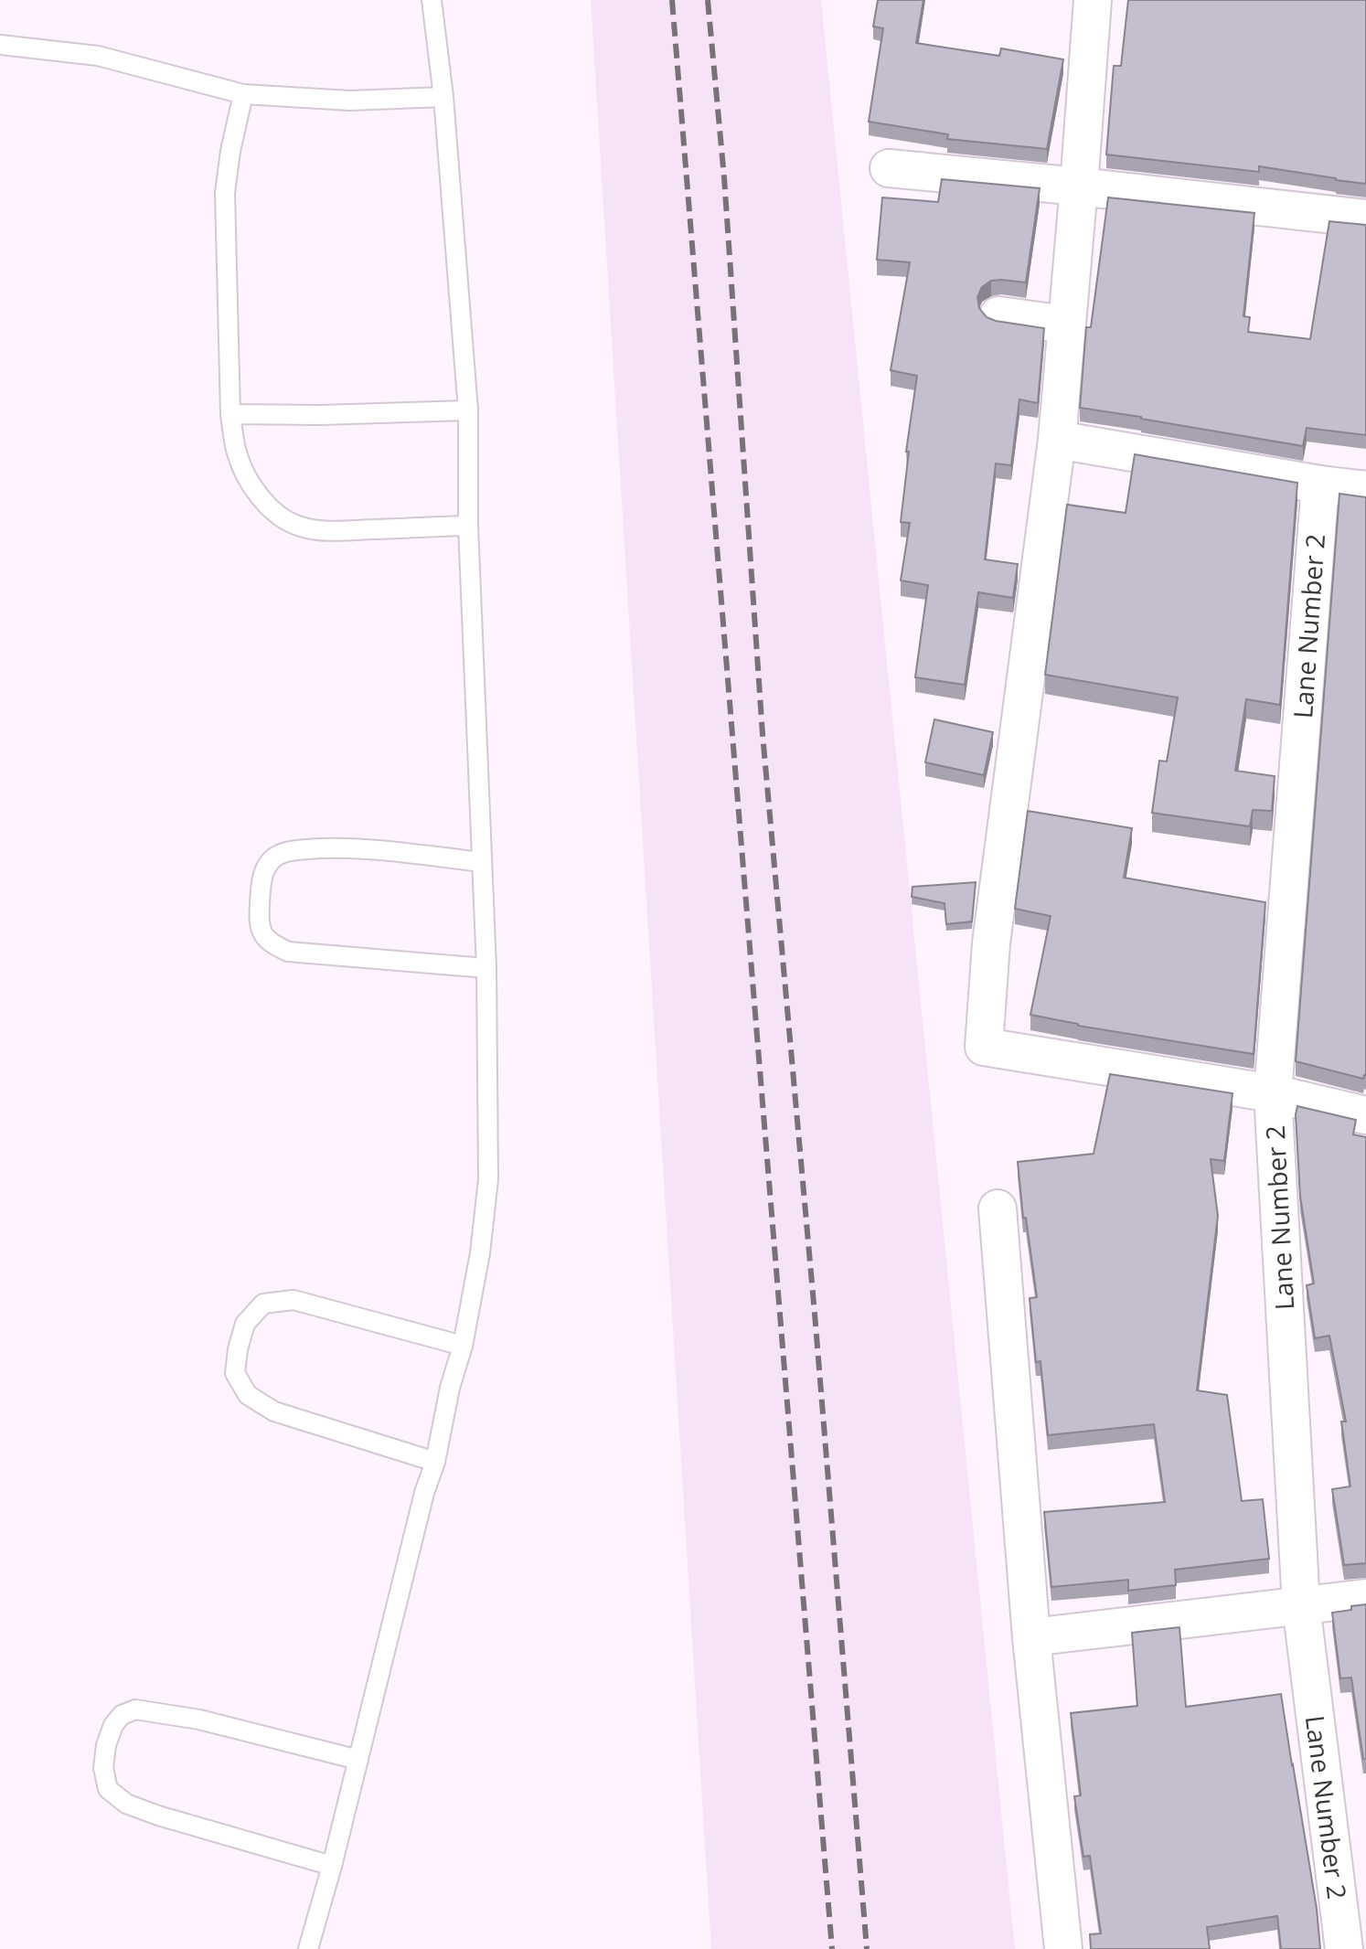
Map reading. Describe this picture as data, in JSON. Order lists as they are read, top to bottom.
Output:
{
  "streets": {
    "street": ["Lane Number 2"]
  }
}
